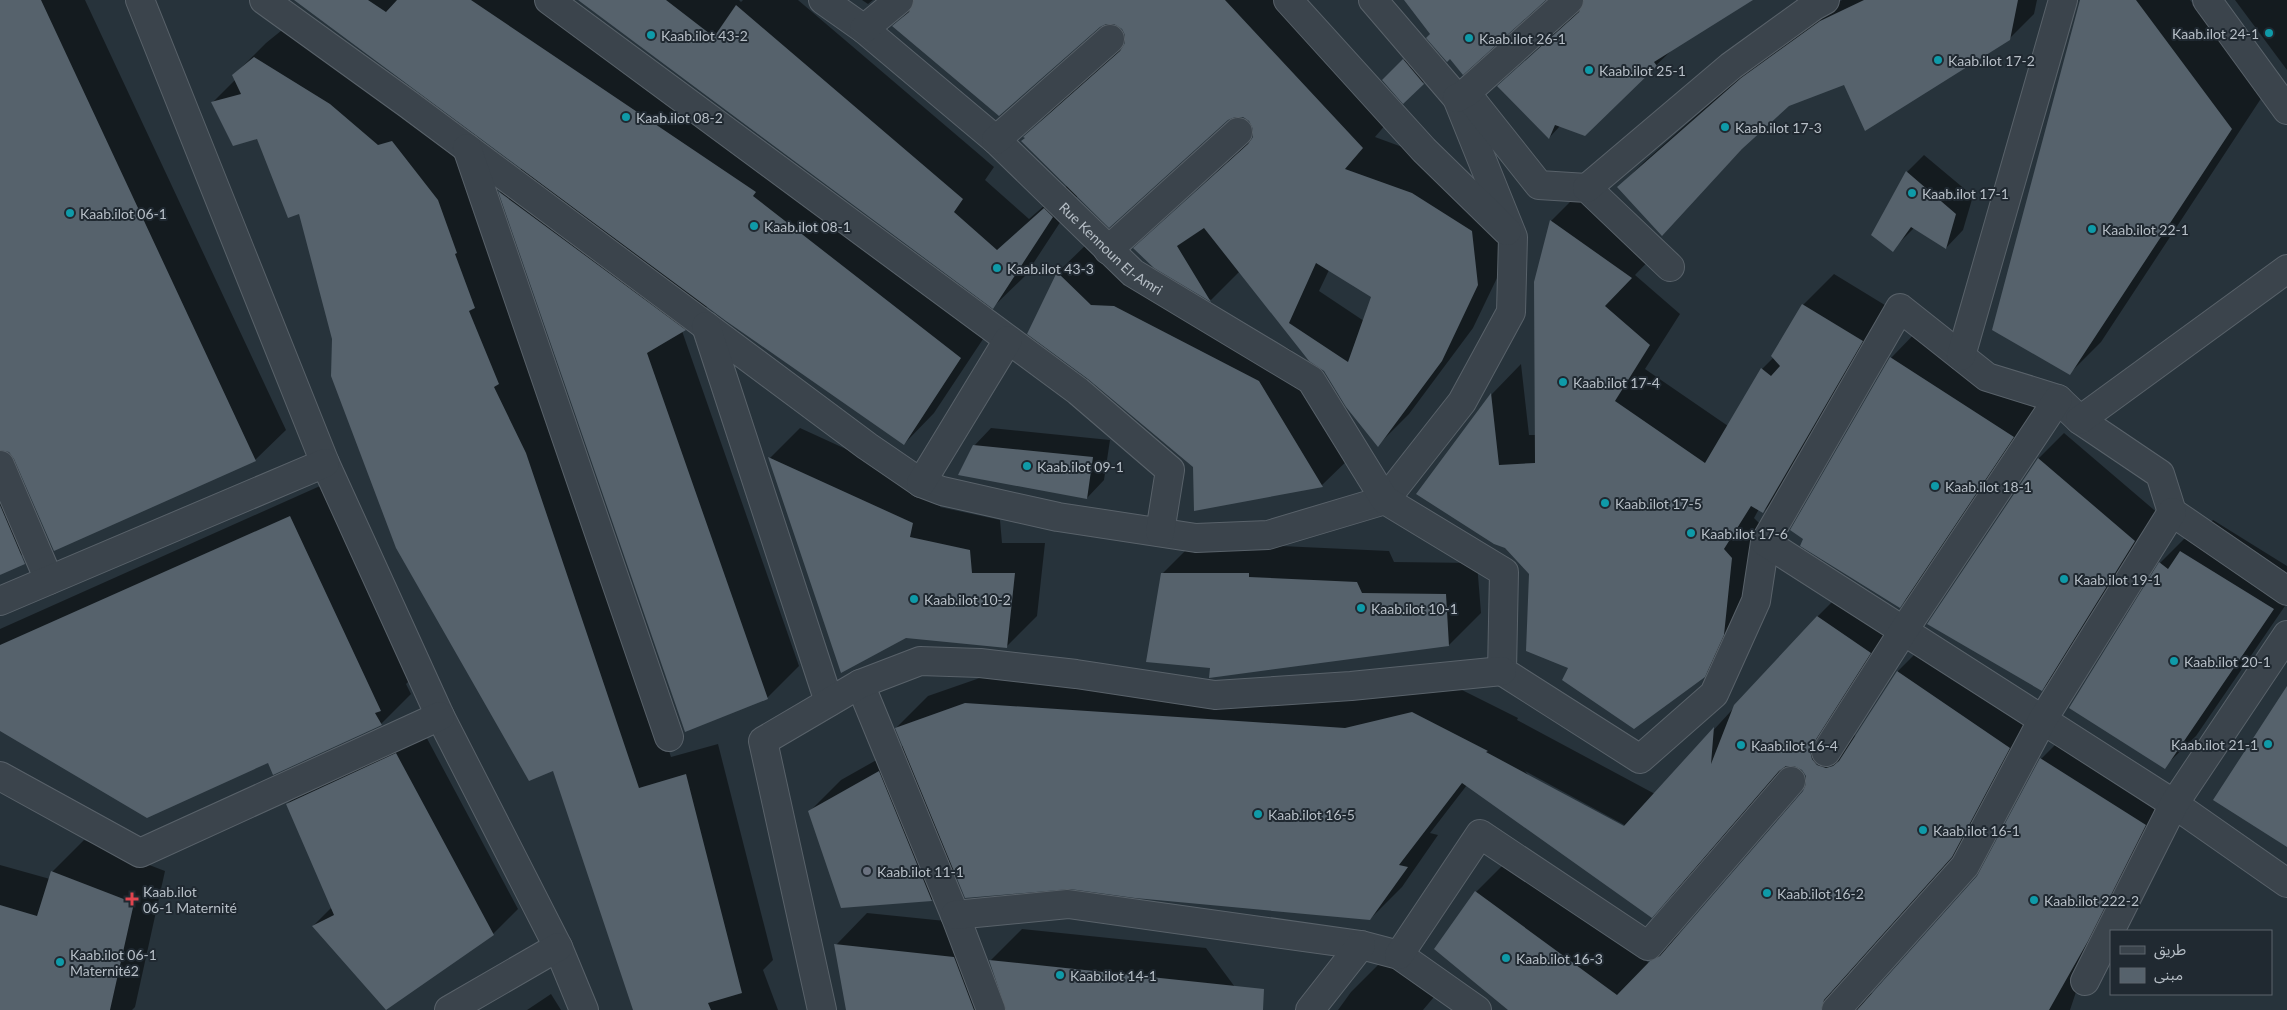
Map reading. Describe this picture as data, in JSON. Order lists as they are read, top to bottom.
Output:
{
  "streets": {
    "street": ["Rue Kennoun El-Amri"]
  },
  "places": {
    "other": [
      "Kaab.ilot 24-1",
      "Kaab.ilot 43-2",
      "Kaab.ilot 26-1",
      "Kaab.ilot 17-2",
      "Kaab.ilot 25-1",
      "Kaab.ilot 08-2",
      "Kaab.ilot 17-3",
      "Kaab.ilot 17-1",
      "Kaab.ilot 06-1",
      "Kaab.ilot 08-1",
      "Kaab.ilot 22-1",
      "Kaab.ilot 43-3",
      "Kaab.ilot 17-4",
      "Kaab.ilot 09-1",
      "Kaab.ilot 18-1",
      "Kaab.ilot 17-5",
      "Kaab.ilot 17-6",
      "Kaab.ilot 19-1",
      "Kaab.ilot 10-2",
      "Kaab.ilot 10-1",
      "Kaab.ilot 20-1",
      "Kaab.ilot 21-1",
      "Kaab.ilot 16-4",
      "Kaab.ilot 16-5",
      "Kaab.ilot 16-1",
      "Kaab.ilot 11-1",
      "Kaab.ilot 16-2",
      "Kaab.ilot 222-2",
      "Kaab.ilot 16-3",
      "Kaab.ilot 06-1 Maternité2",
      "Kaab.ilot 14-1"
    ],
    "health": ["Kaab.ilot 06-1 Maternité"]
  },
  "legend": ["طريق", "مبنى"]
}
